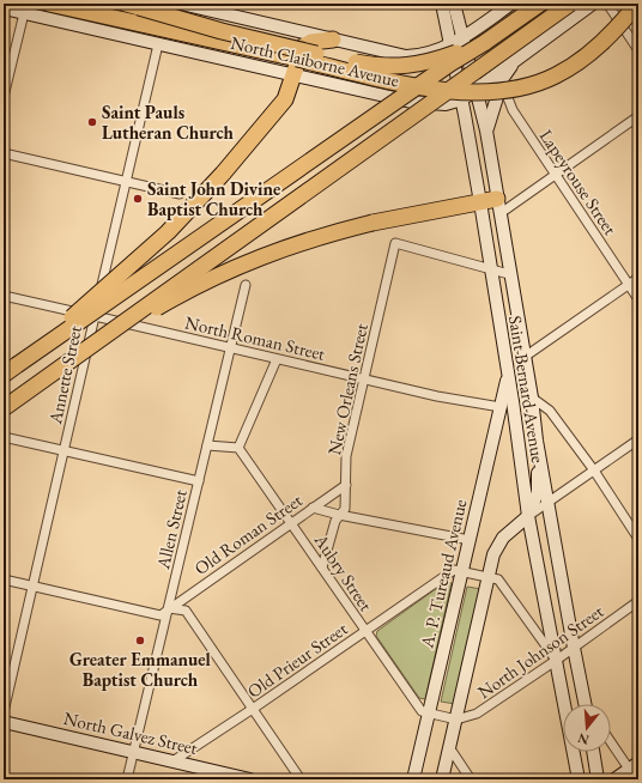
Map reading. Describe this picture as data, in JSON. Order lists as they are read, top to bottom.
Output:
{
  "streets": {
    "street": [
      "North Claiborne Avenue",
      "Lapeyrouse Street",
      "North Roman Street",
      "Annette Street",
      "New Orleans Street",
      "Saint Bernard Avenue",
      "Allen Street",
      "Old Roman Street",
      "Aubry Street",
      "A. P. Tureaud Avenue",
      "North Johnson Street",
      "Old Prieur Street",
      "North Galvez Street"
    ]
  },
  "crossings": [
    ["North Claiborne Avenue", "Annette Street"],
    ["North Claiborne Avenue", "Saint Bernard Avenue"],
    ["North Roman Street", "Annette Street"],
    ["North Roman Street", "New Orleans Street"],
    ["North Roman Street", "Allen Street"],
    ["North Roman Street", "A. P. Tureaud Avenue"],
    ["New Orleans Street", "Saint Bernard Avenue"],
    ["New Orleans Street", "Old Roman Street"],
    ["New Orleans Street", "Aubry Street"],
    ["Saint Bernard Avenue", "A. P. Tureaud Avenue"],
    ["Saint Bernard Avenue", "North Johnson Street"],
    ["Allen Street", "Old Roman Street"],
    ["Allen Street", "North Galvez Street"],
    ["Old Roman Street", "Aubry Street"],
    ["Aubry Street", "A. P. Tureaud Avenue"],
    ["Aubry Street", "North Johnson Street"],
    ["Aubry Street", "Old Prieur Street"],
    ["A. P. Tureaud Avenue", "Old Prieur Street"],
    ["Old Prieur Street", "North Galvez Street"]
  ],
  "places": ["Saint Pauls Lutheran Church", "Saint John Divine Baptist Church", "Greater Emmanuel Baptist Church"],
  "north": "bottom"
}
